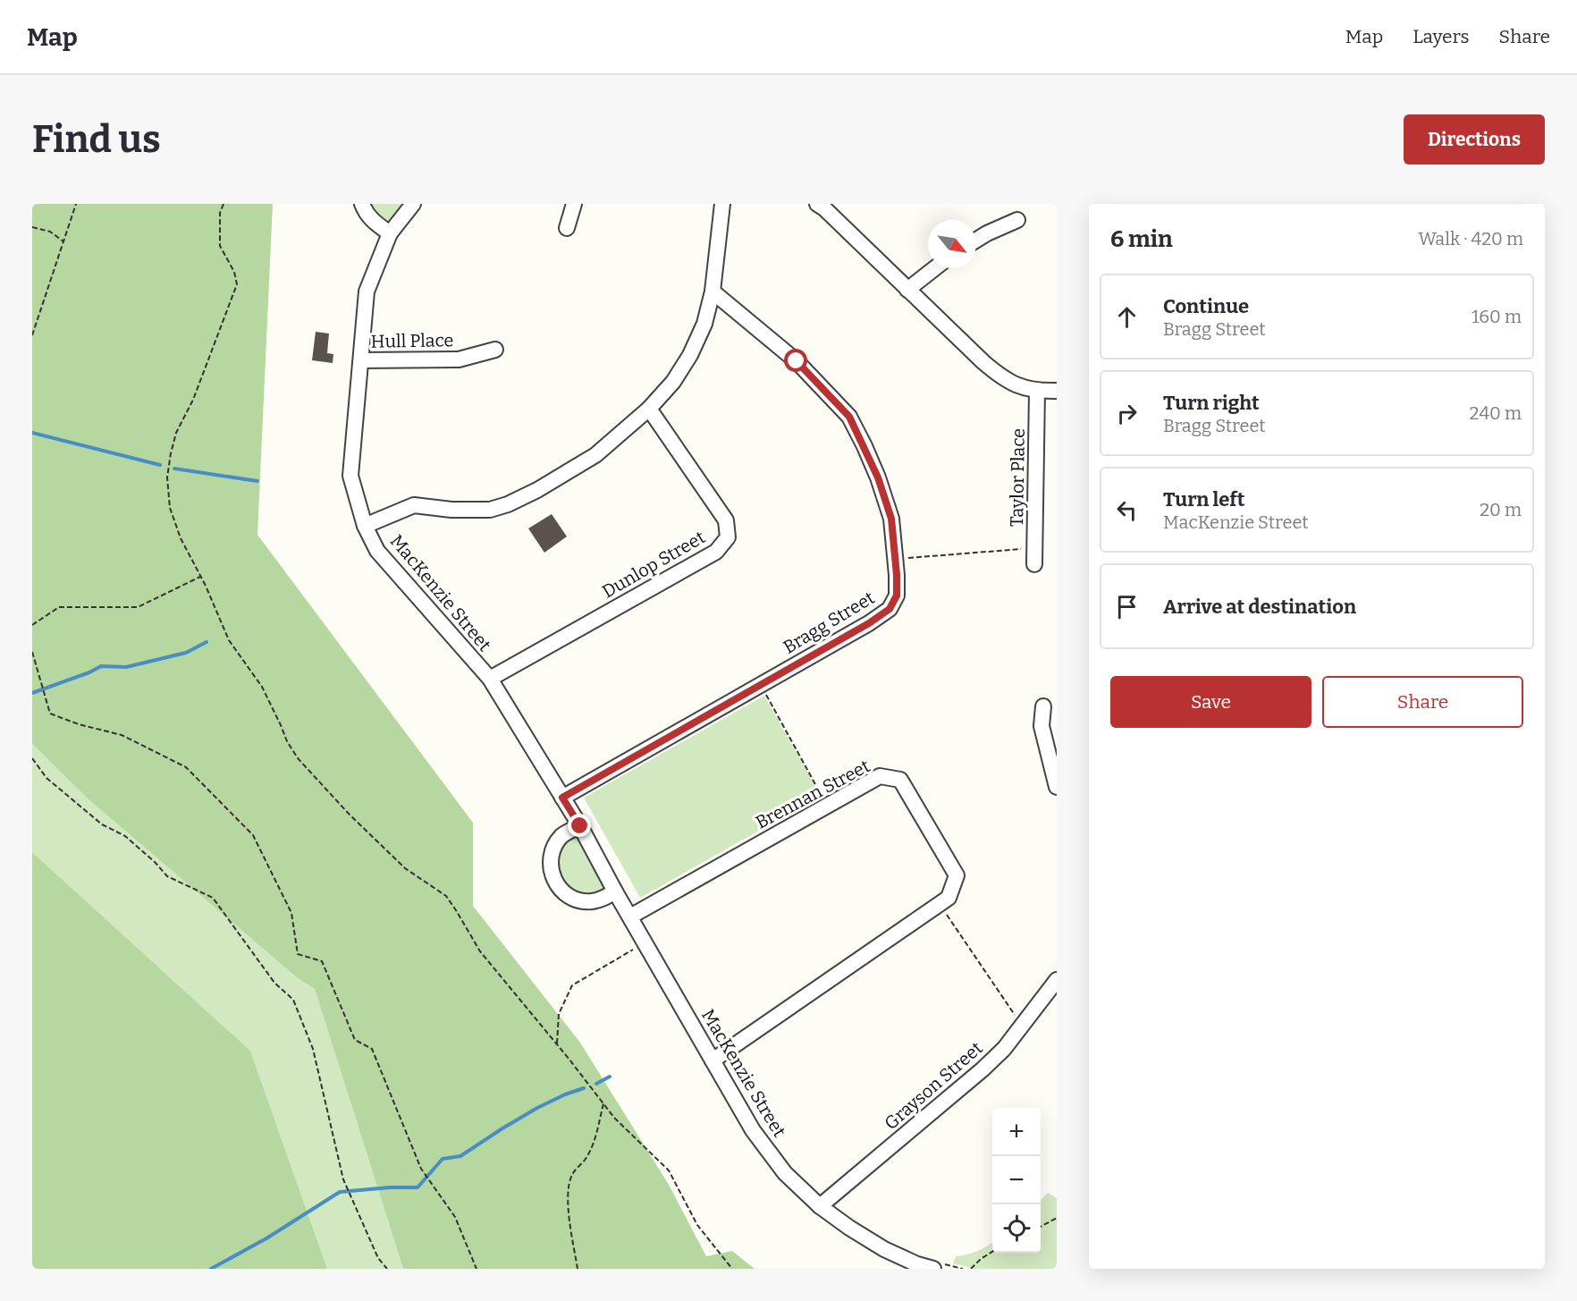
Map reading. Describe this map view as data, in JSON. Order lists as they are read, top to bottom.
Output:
{
  "streets": {
    "street": [
      "Hull Place",
      "Taylor Place",
      "Dunlop Street",
      "MacKenzie Street",
      "Bragg Street",
      "Brennan Street",
      "Grayson Street"
    ]
  },
  "crossings": [
    ["Hull Place", "MacKenzie Street"],
    ["Dunlop Street", "MacKenzie Street"],
    ["MacKenzie Street", "Bragg Street"],
    ["MacKenzie Street", "Brennan Street"],
    ["MacKenzie Street", "Grayson Street"]
  ],
  "north": "bottom right",
  "page": {
    "header": "Map",
    "nav": ["Map", "Layers", "Share"],
    "buttons": [
      "Directions",
      ["Save", "Share"]
    ],
    "title": "Find us",
    "heading": ["6 min", "Walk · 420 m"],
    "list": [
      ["Continue", "Bragg Street", "160 m"],
      ["Turn right", "Bragg Street", "240 m"],
      ["Turn left", "MacKenzie Street", "20 m"],
      "Arrive at destination"
    ],
    "map_buttons": ["+", "−"]
  }
}
